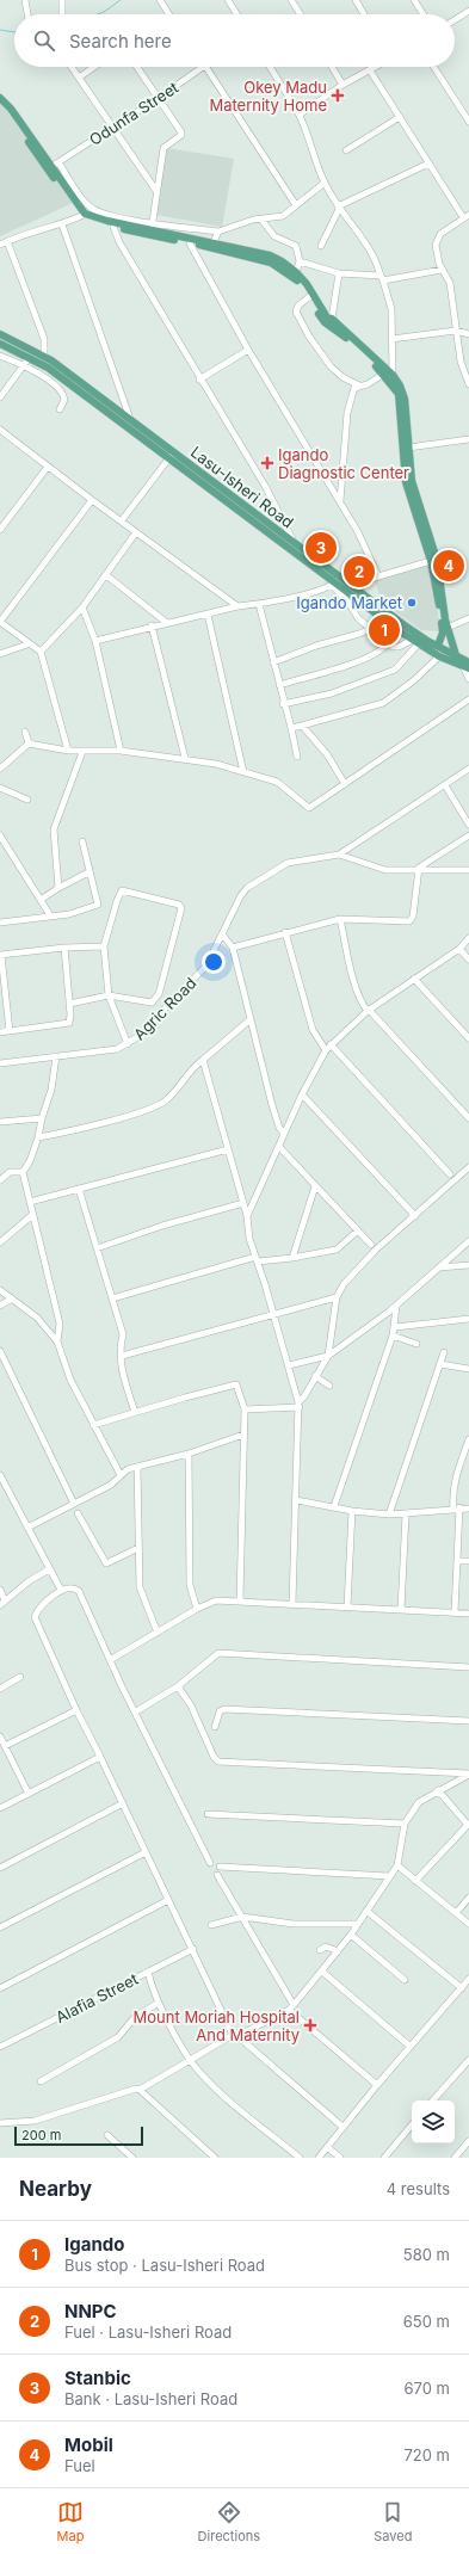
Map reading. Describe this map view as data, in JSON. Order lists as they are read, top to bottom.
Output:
{
  "streets": {
    "main road": ["Lasu-Isheri Road"],
    "street": ["Odunfa Street", "Agric Road", "Alafia Street"]
  },
  "places": {
    "health": ["Okey Madu Maternity Home", "Igando Diagnostic Center", "Mount Moriah Hospital And Maternity"],
    "other": ["Igando Market"]
  },
  "scale_bar": "200 m",
  "page": {
    "search": "Search here",
    "pins": [
      "3",
      "4",
      "2",
      "1"
    ],
    "scale": "200 m",
    "heading": ["Nearby", "4 results"],
    "list": [
      {
        "mark": "1",
        "name": "Igando",
        "note": "Bus stop · Lasu-Isheri Road",
        "value": "580 m"
      },
      {
        "mark": "2",
        "name": "NNPC",
        "note": "Fuel · Lasu-Isheri Road",
        "value": "650 m"
      },
      {
        "mark": "3",
        "name": "Stanbic",
        "note": "Bank · Lasu-Isheri Road",
        "value": "670 m"
      },
      {
        "mark": "4",
        "name": "Mobil",
        "note": "Fuel",
        "value": "720 m"
      }
    ],
    "nav": ["Map", "Directions", "Saved"]
  }
}
